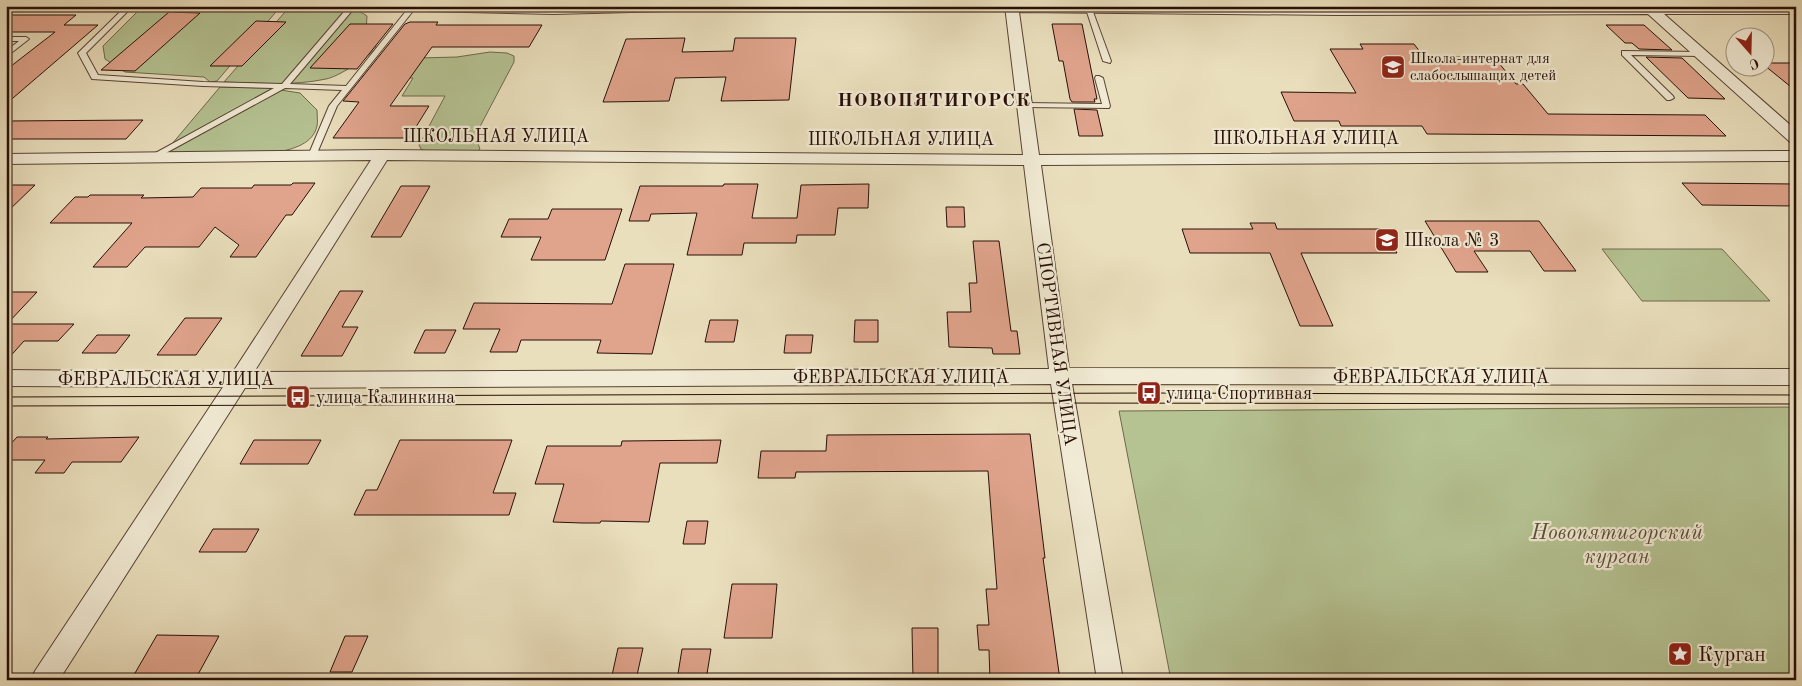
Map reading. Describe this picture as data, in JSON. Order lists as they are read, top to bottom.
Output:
{
  "streets": {
    "street": ["ШКОЛЬНАЯ УЛИЦА", "СПОРТИВНАЯ УЛИЦА", "ФЕВРАЛЬСКАЯ УЛИЦА"]
  },
  "crossings": [
    ["ШКОЛЬНАЯ УЛИЦА", "СПОРТИВНАЯ УЛИЦА"],
    ["СПОРТИВНАЯ УЛИЦА", "ФЕВРАЛЬСКАЯ УЛИЦА"]
  ],
  "districts": ["НОВОПЯТИГОРСК"],
  "parks": ["Новопятигорский курган"],
  "places": {
    "school or university": ["Школа-интернат для слабослышащих детей", "Школа № 3"],
    "bus stop": ["улица Спортивная", "улица Калинкина"],
    "place": ["Курган"]
  },
  "north": "bottom"
}
